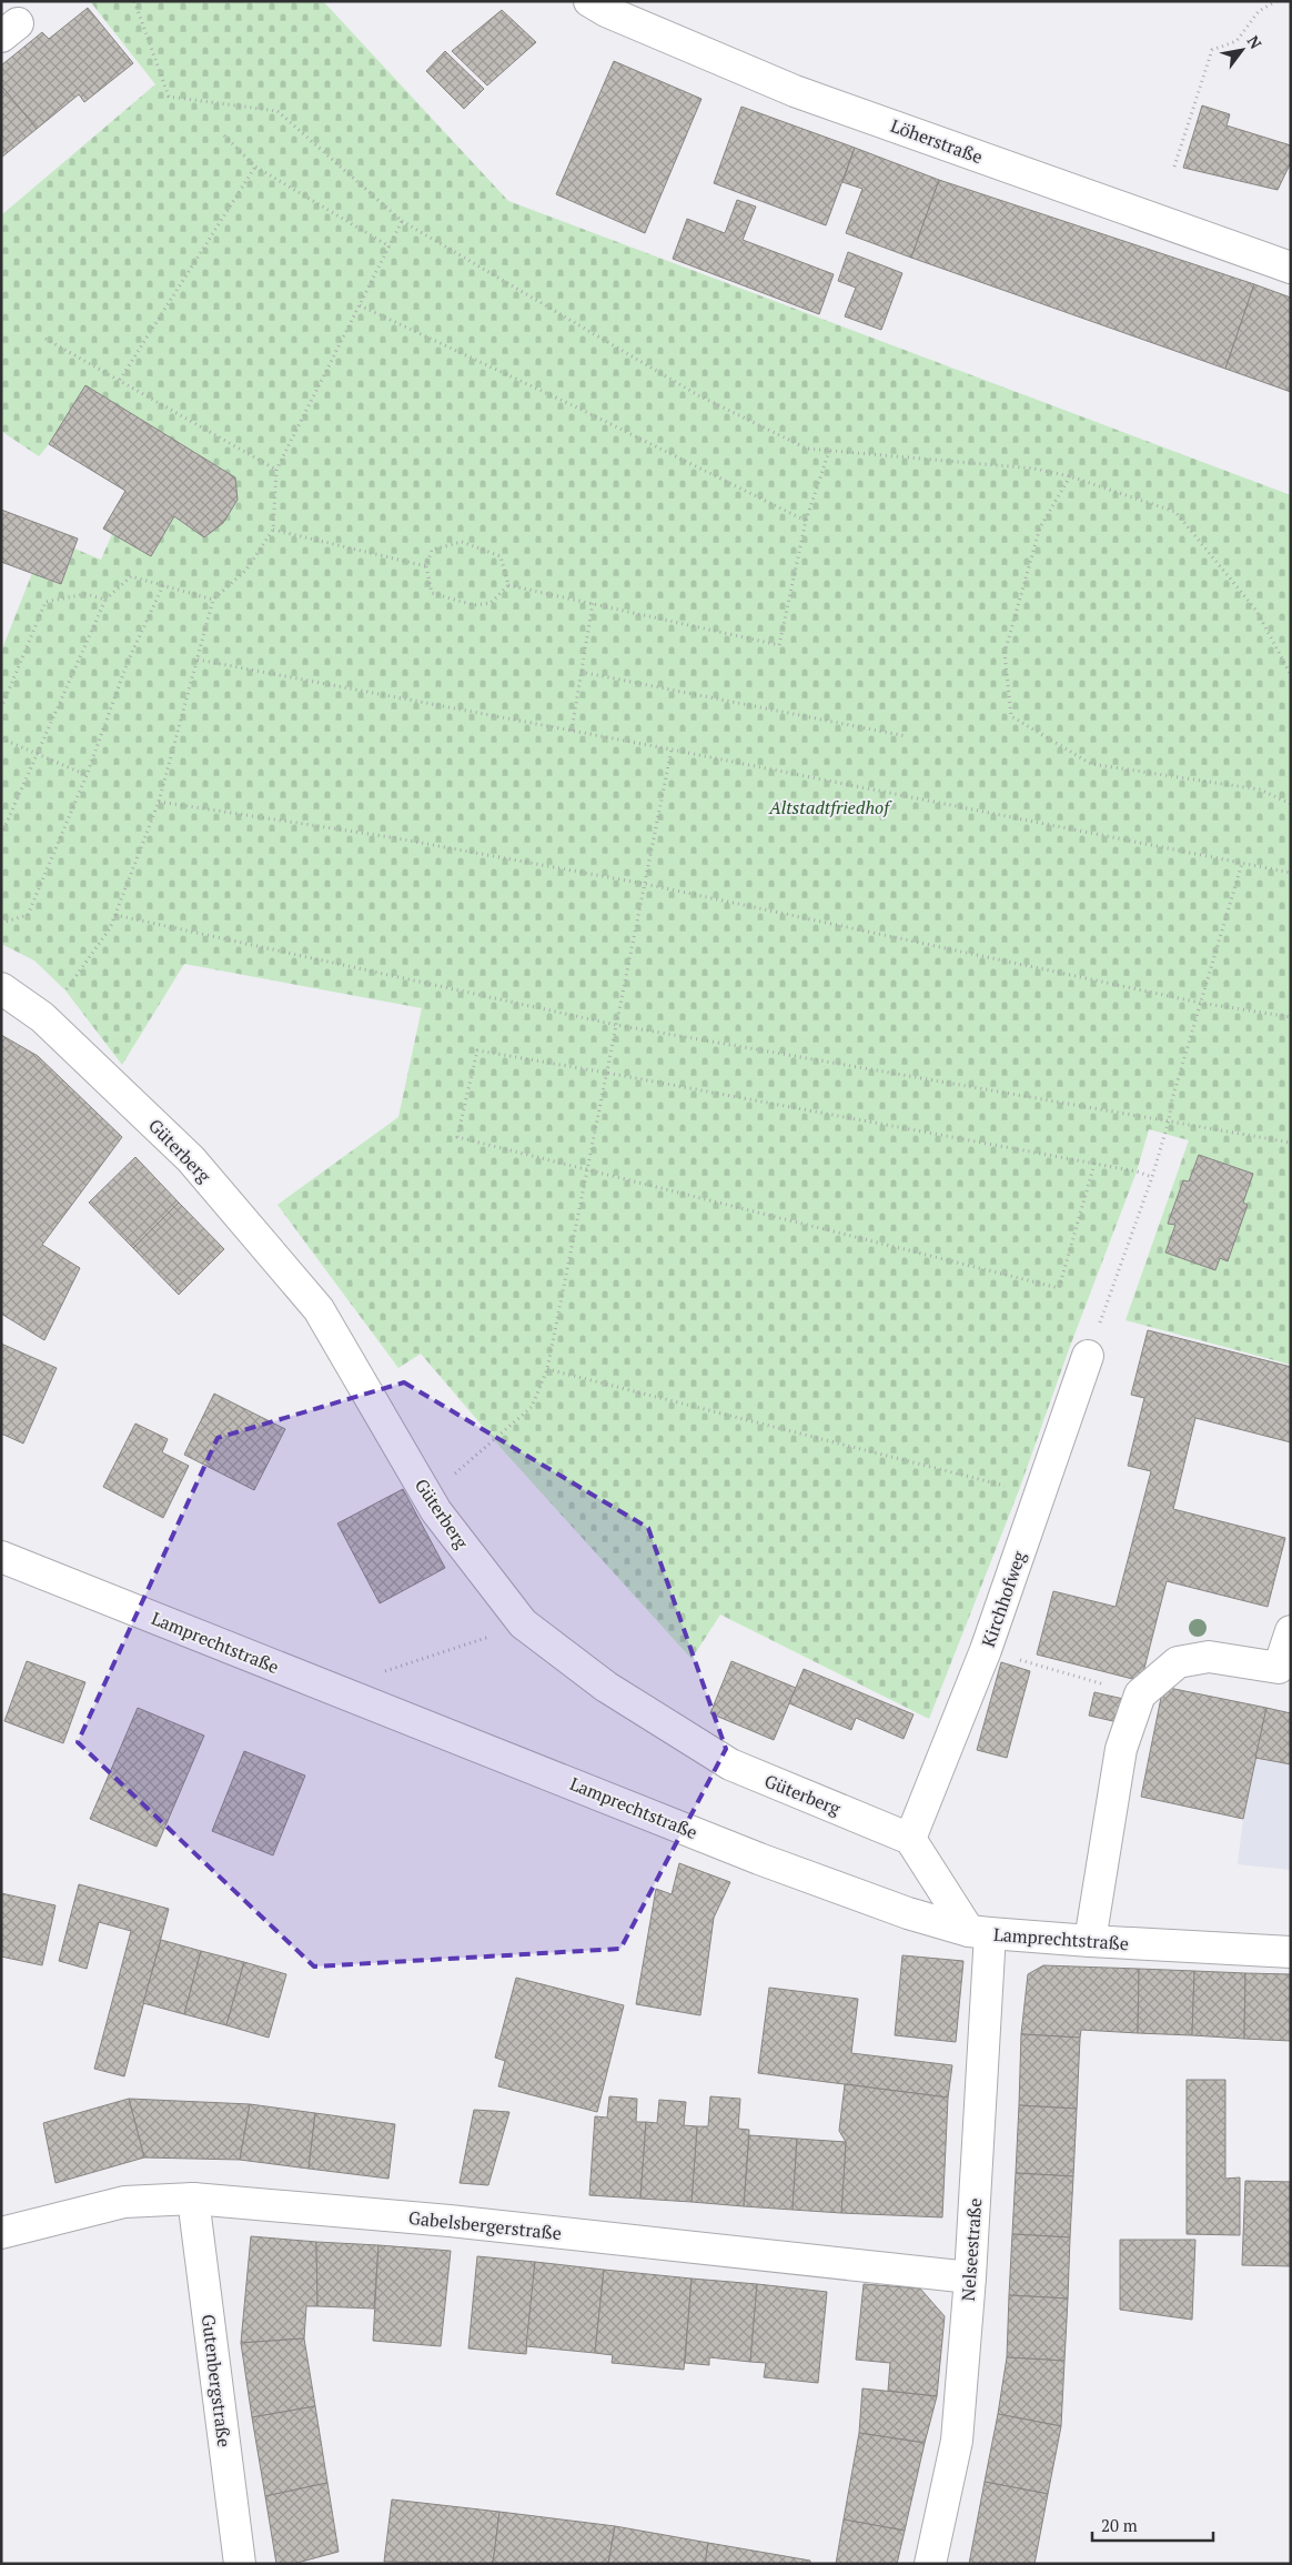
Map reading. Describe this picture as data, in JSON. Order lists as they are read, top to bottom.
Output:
{
  "streets": {
    "street": [
      "Löherstraße",
      "Güterberg",
      "Kirchhofweg",
      "Lamprechtstraße",
      "Gabelsbergerstraße",
      "Nelseestraße",
      "Gutenbergstraße"
    ]
  },
  "crossings": [
    ["Güterberg", "Kirchhofweg"],
    ["Lamprechtstraße", "Nelseestraße"],
    ["Gabelsbergerstraße", "Nelseestraße"],
    ["Gabelsbergerstraße", "Gutenbergstraße"]
  ],
  "parks": ["Altstadtfriedhof"],
  "scale_bar": "20 m",
  "north": "top right"
}
